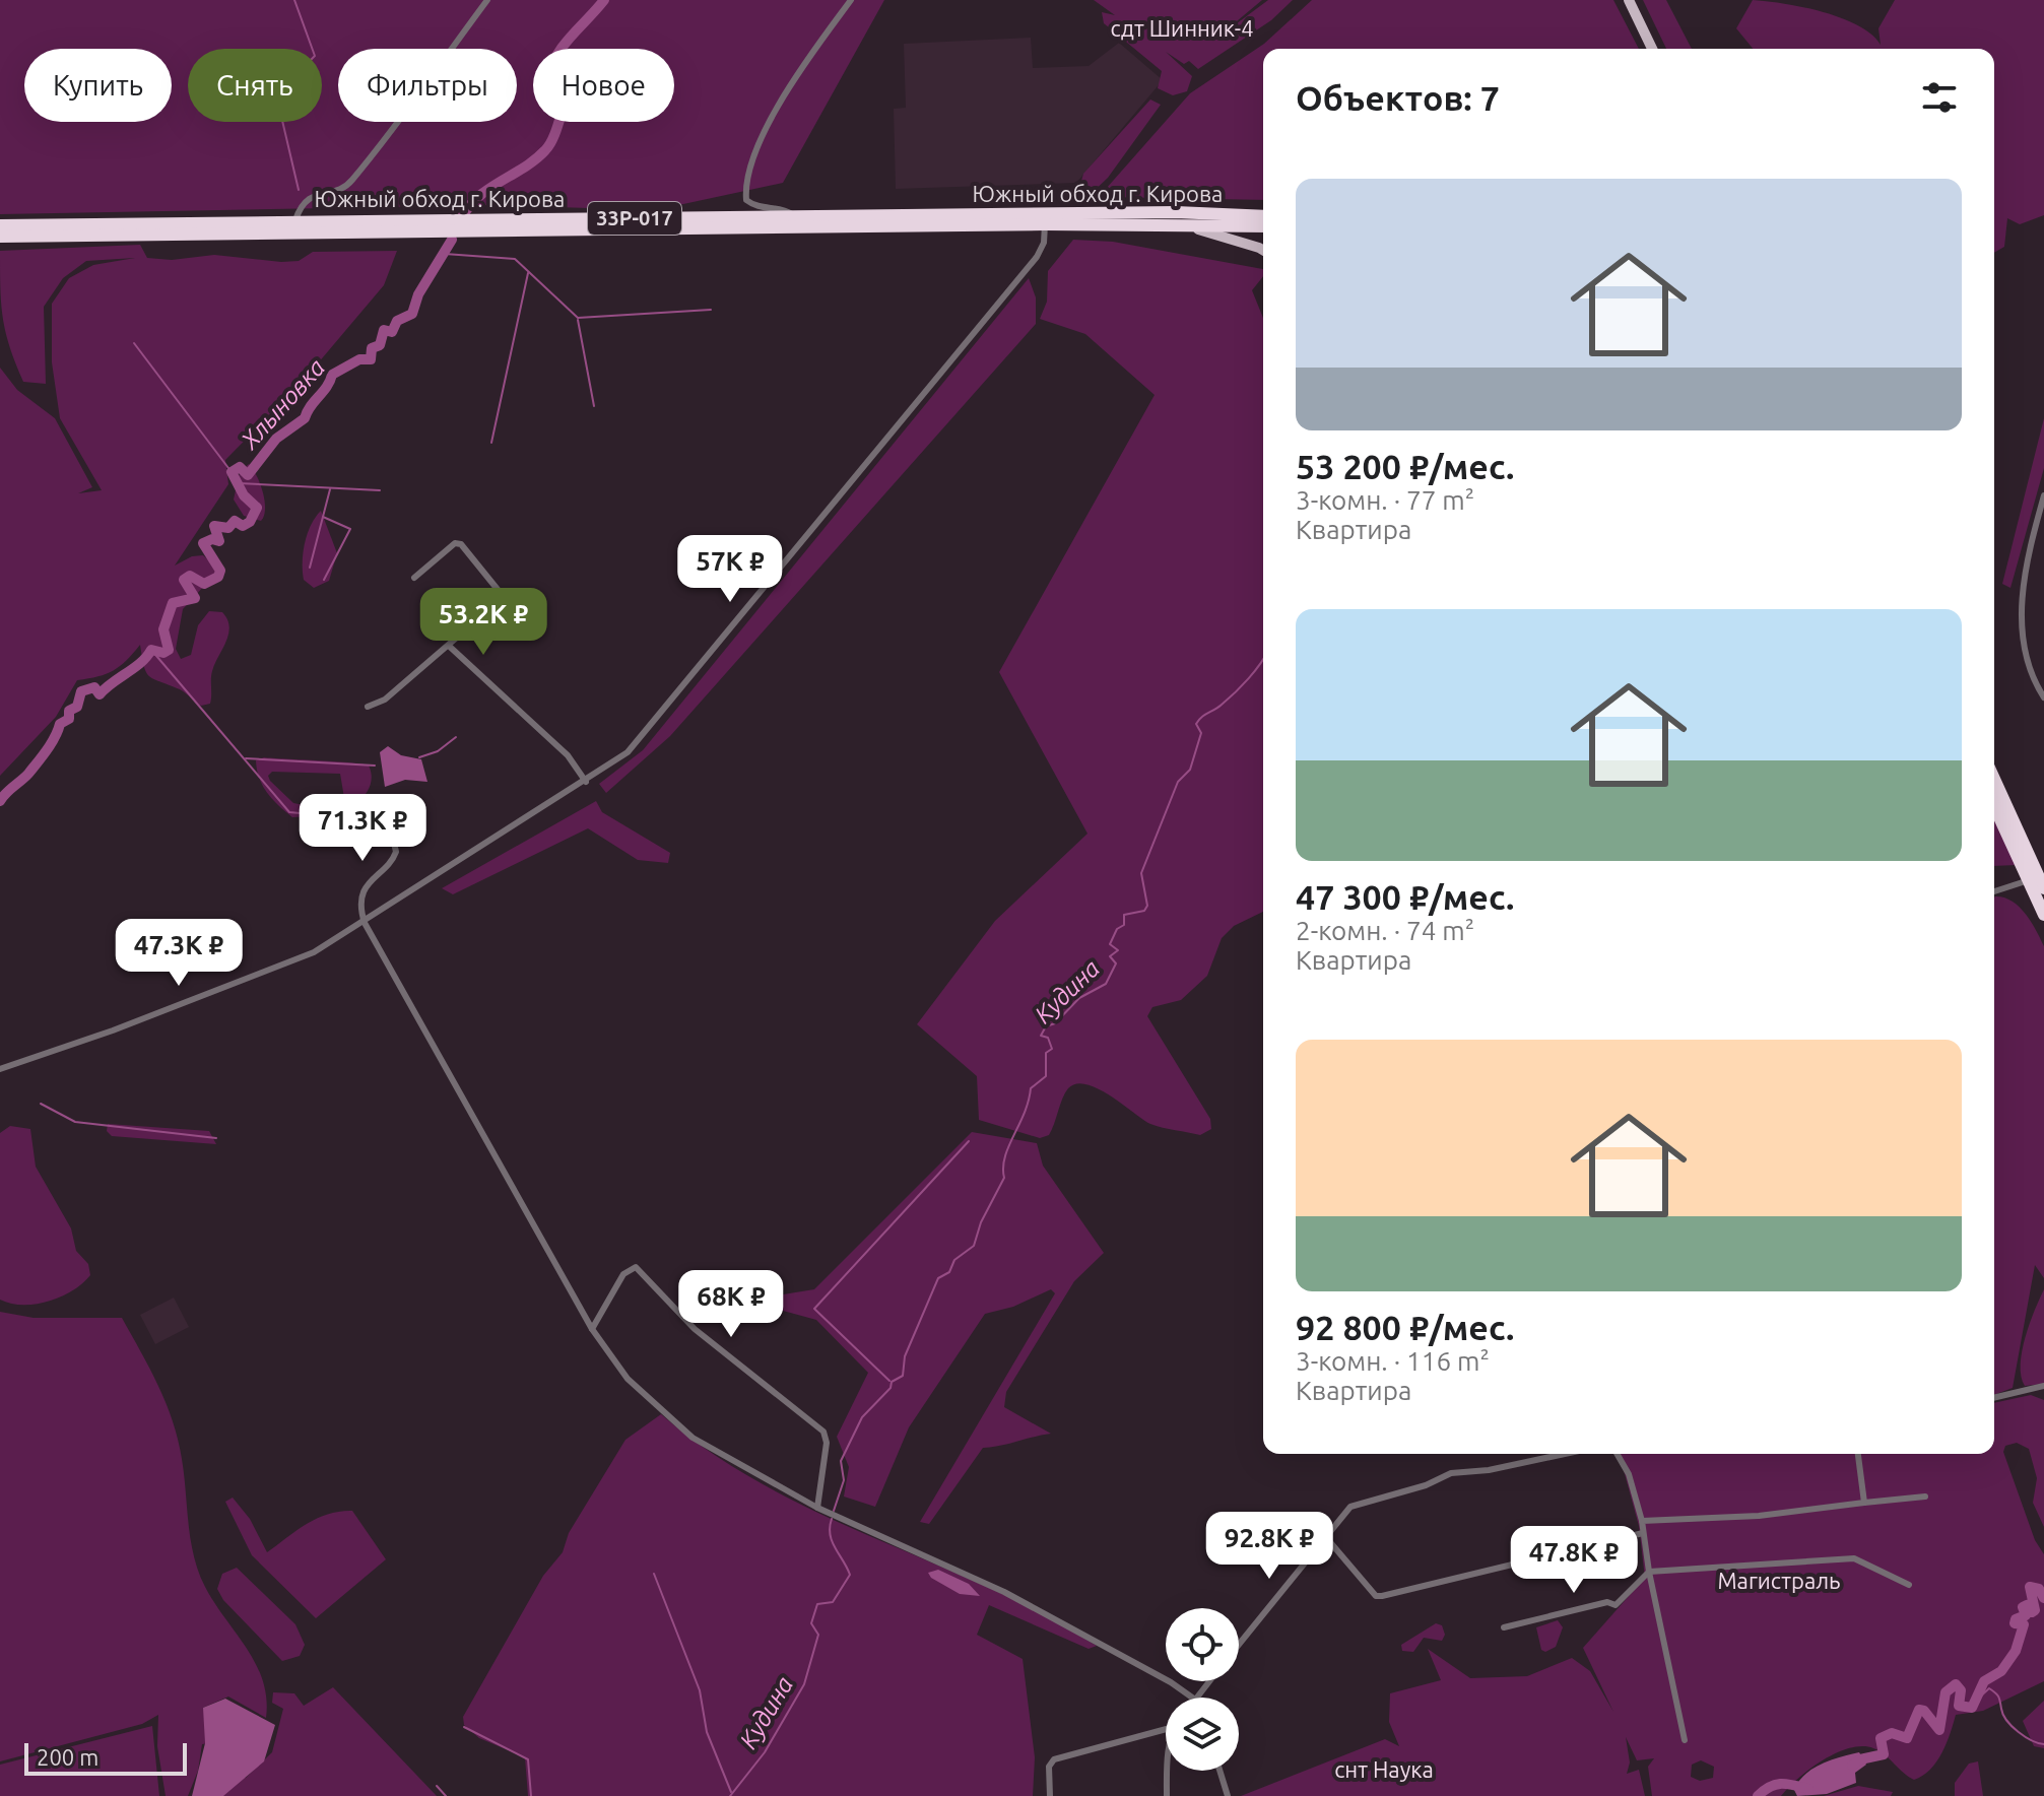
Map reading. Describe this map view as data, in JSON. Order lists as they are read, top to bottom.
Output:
{
  "streets": {
    "highway": ["Южный обход г. Кирова", "33Р-017"]
  },
  "water": ["Хлыновка", "Кудина"],
  "parks": ["сдт Шинник-4", "Магистраль", "снт Наука"],
  "scale_bar": "200 m",
  "page": {
    "chip": [
      "Купить",
      "Снять",
      "Фильтры",
      "Новое"
    ],
    "heading": "Объектов: 7",
    "list": [
      {
        "name": "53 200 ₽/мес.",
        "note": "3-комн. · 77 m² · Квартира"
      },
      {
        "name": "47 300 ₽/мес.",
        "note": "2-комн. · 74 m² · Квартира"
      },
      {
        "name": "92 800 ₽/мес.",
        "note": "3-комн. · 116 m² · Квартира"
      }
    ],
    "price": [
      "57K ₽",
      "53.2K ₽",
      "71.3K ₽",
      "47.3K ₽",
      "68K ₽",
      "92.8K ₽",
      "47.8K ₽"
    ],
    "scale": "200 m"
  }
}
